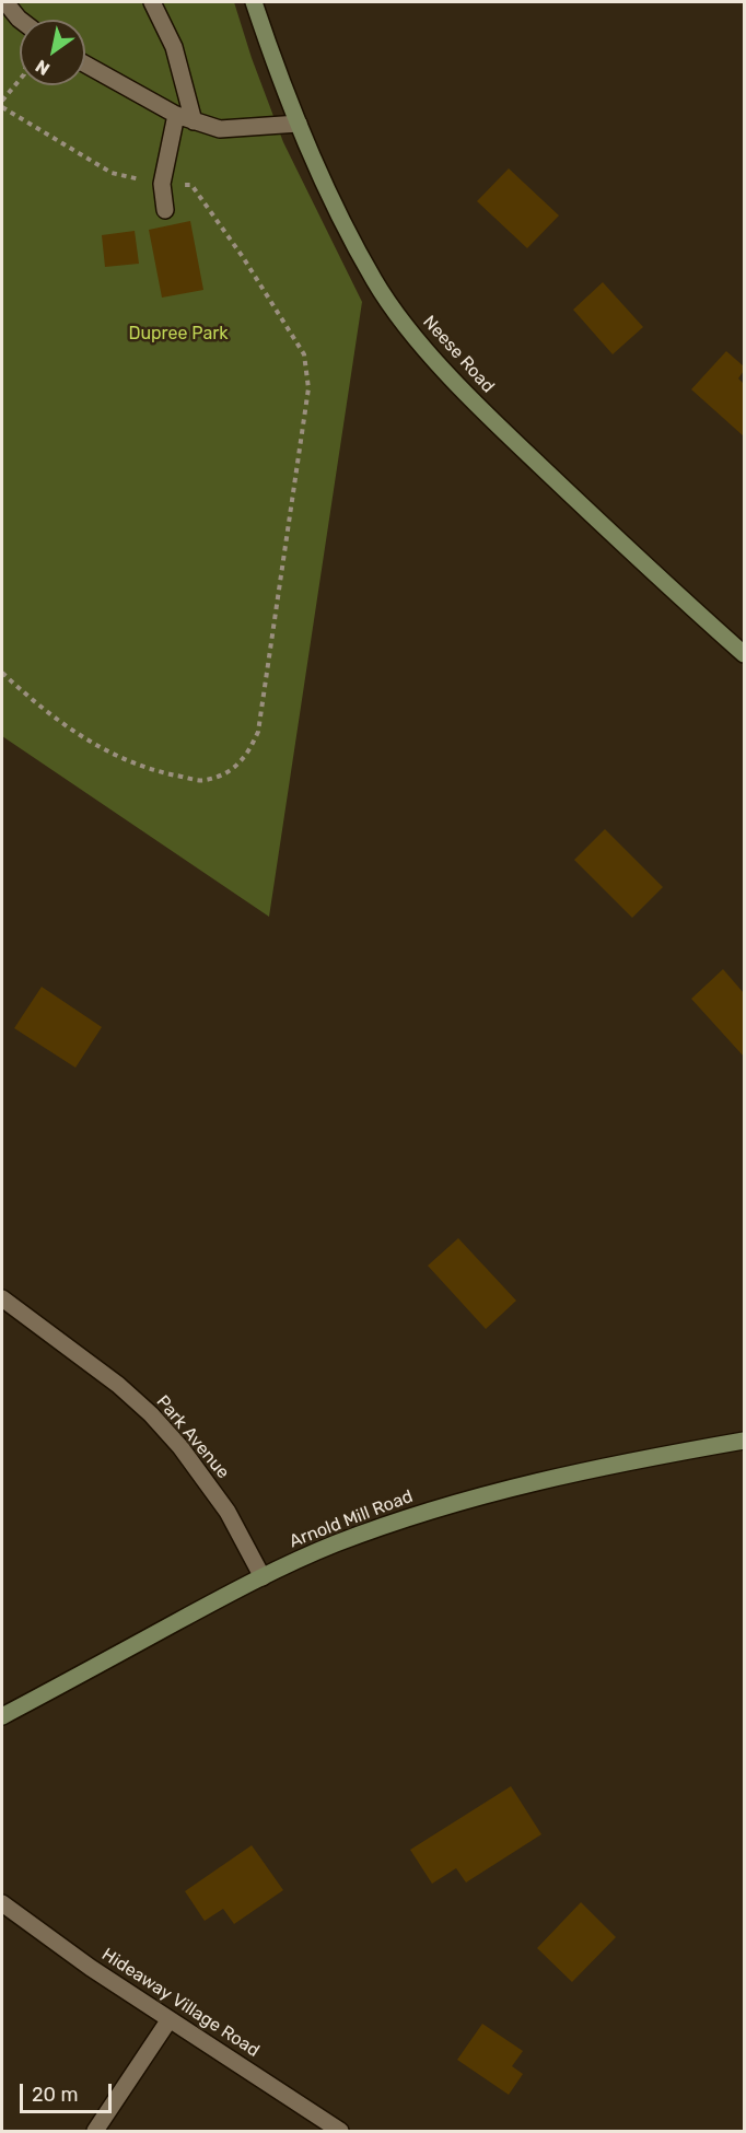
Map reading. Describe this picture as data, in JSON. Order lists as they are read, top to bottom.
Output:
{
  "streets": {
    "street": [
      "Neese Road",
      "Park Avenue",
      "Arnold Mill Road",
      "Hideaway Village Road"
    ]
  },
  "crossings": [
    ["Park Avenue", "Arnold Mill Road"]
  ],
  "parks": ["Dupree Park"],
  "scale_bar": "20 m",
  "north": "bottom left"
}
